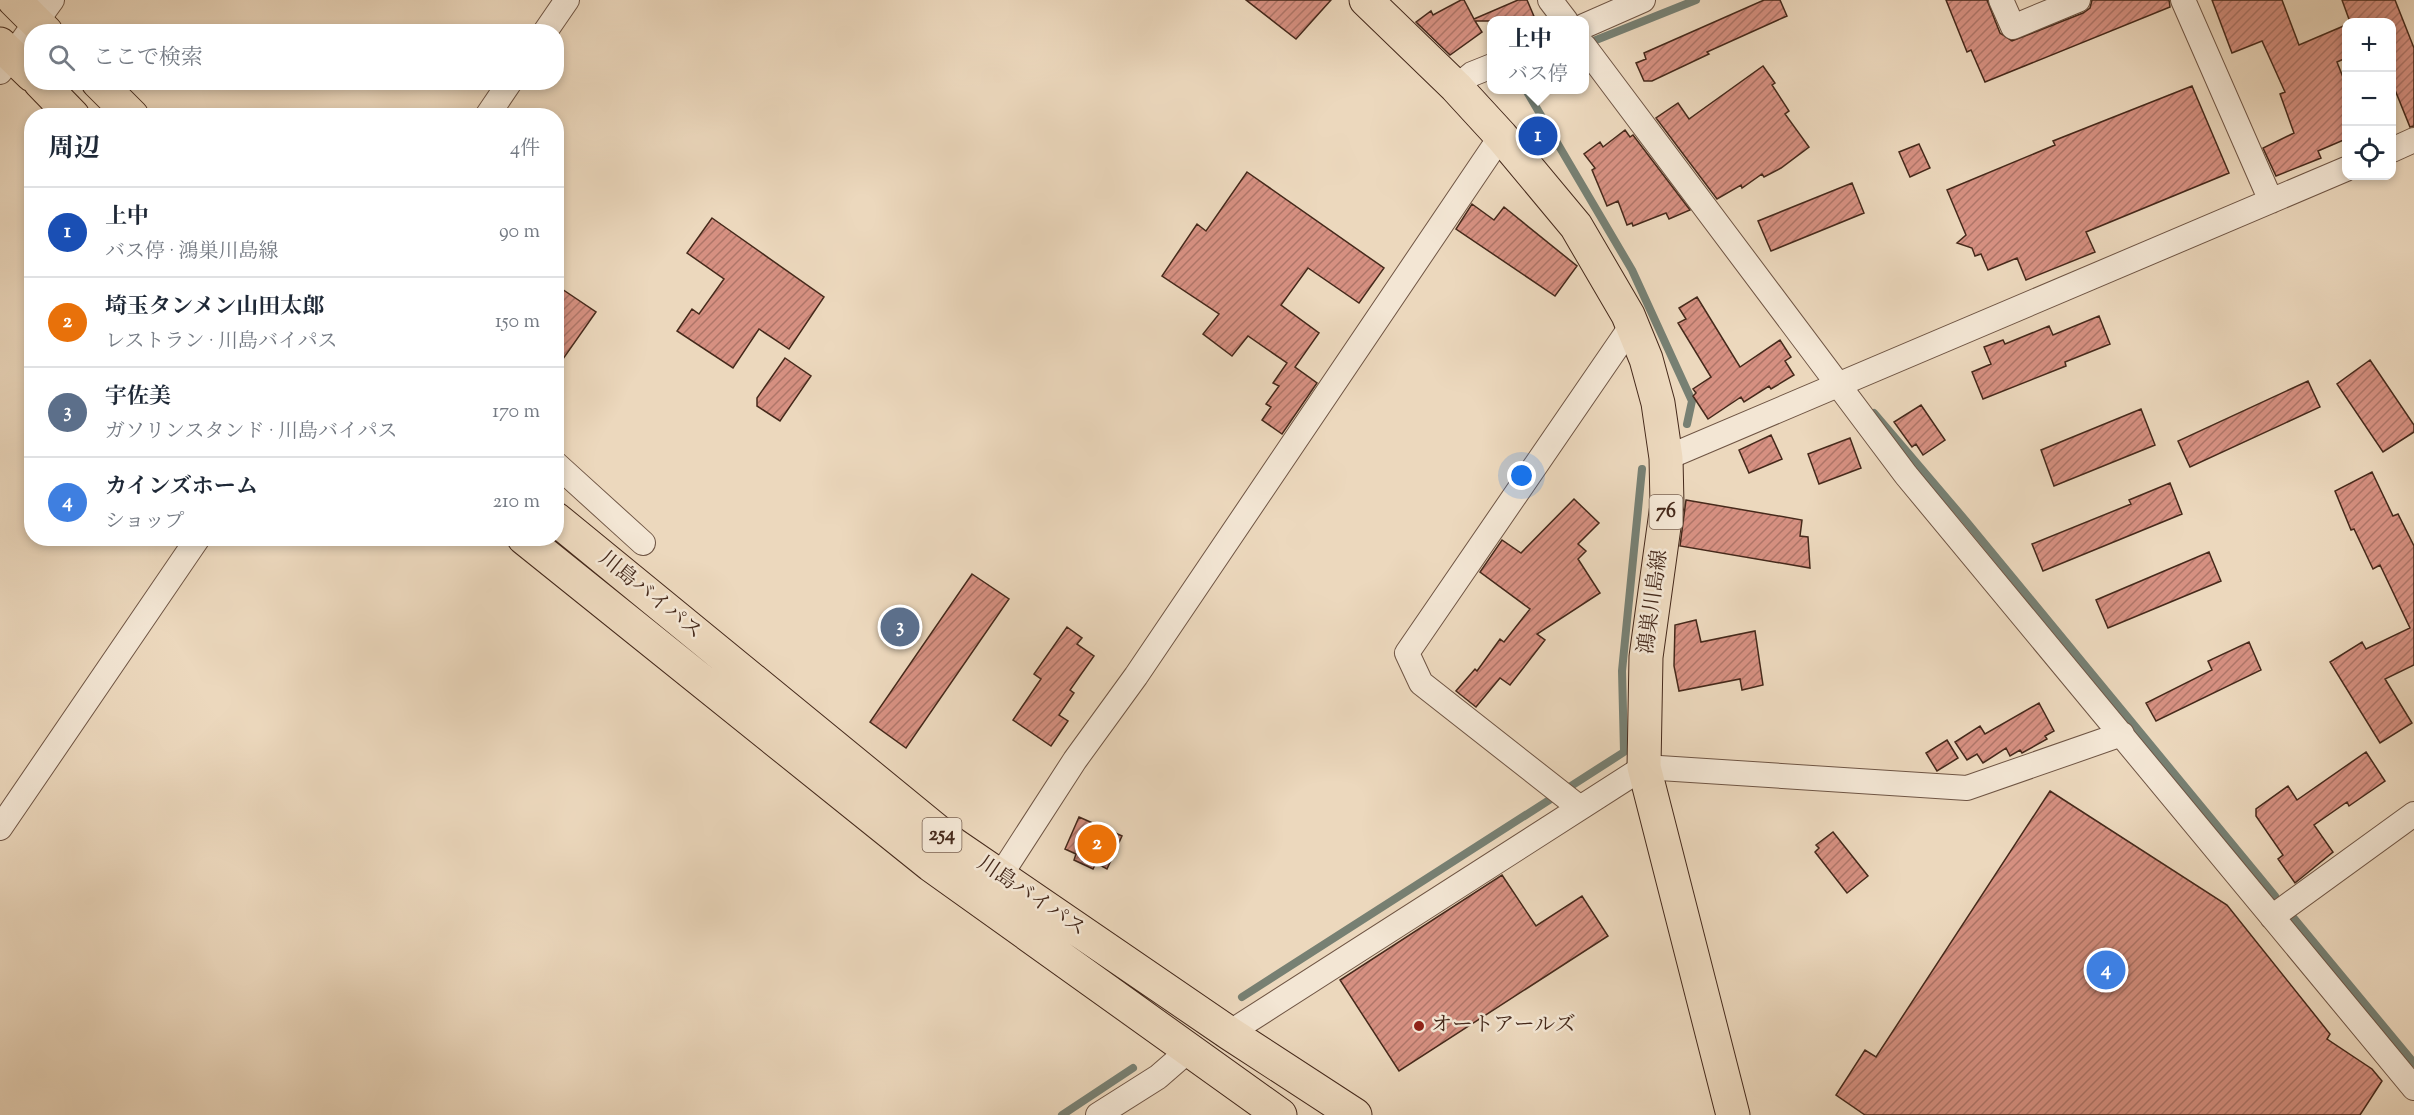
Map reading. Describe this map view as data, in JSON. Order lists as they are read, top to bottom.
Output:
{
  "streets": {
    "main road": [
      "76",
      "川島バイパス",
      "鴻巣川島線",
      "254"
    ]
  },
  "places": ["オートアールズ"],
  "page": {
    "popup": ["上中", "バス停"],
    "map_buttons": ["+", "−"],
    "search": "ここで検索",
    "heading": ["周辺", "4件"],
    "pins": [
      "1",
      "3",
      "2",
      "4"
    ],
    "list": [
      {
        "mark": "1",
        "name": "上中",
        "note": "バス停 · 鴻巣川島線",
        "value": "90 m"
      },
      {
        "mark": "2",
        "name": "埼玉タンメン山田太郎",
        "note": "レストラン · 川島バイパス",
        "value": "150 m"
      },
      {
        "mark": "3",
        "name": "宇佐美",
        "note": "ガソリンスタンド · 川島バイパス",
        "value": "170 m"
      },
      {
        "mark": "4",
        "name": "カインズホーム",
        "note": "ショップ",
        "value": "210 m"
      }
    ]
  }
}
